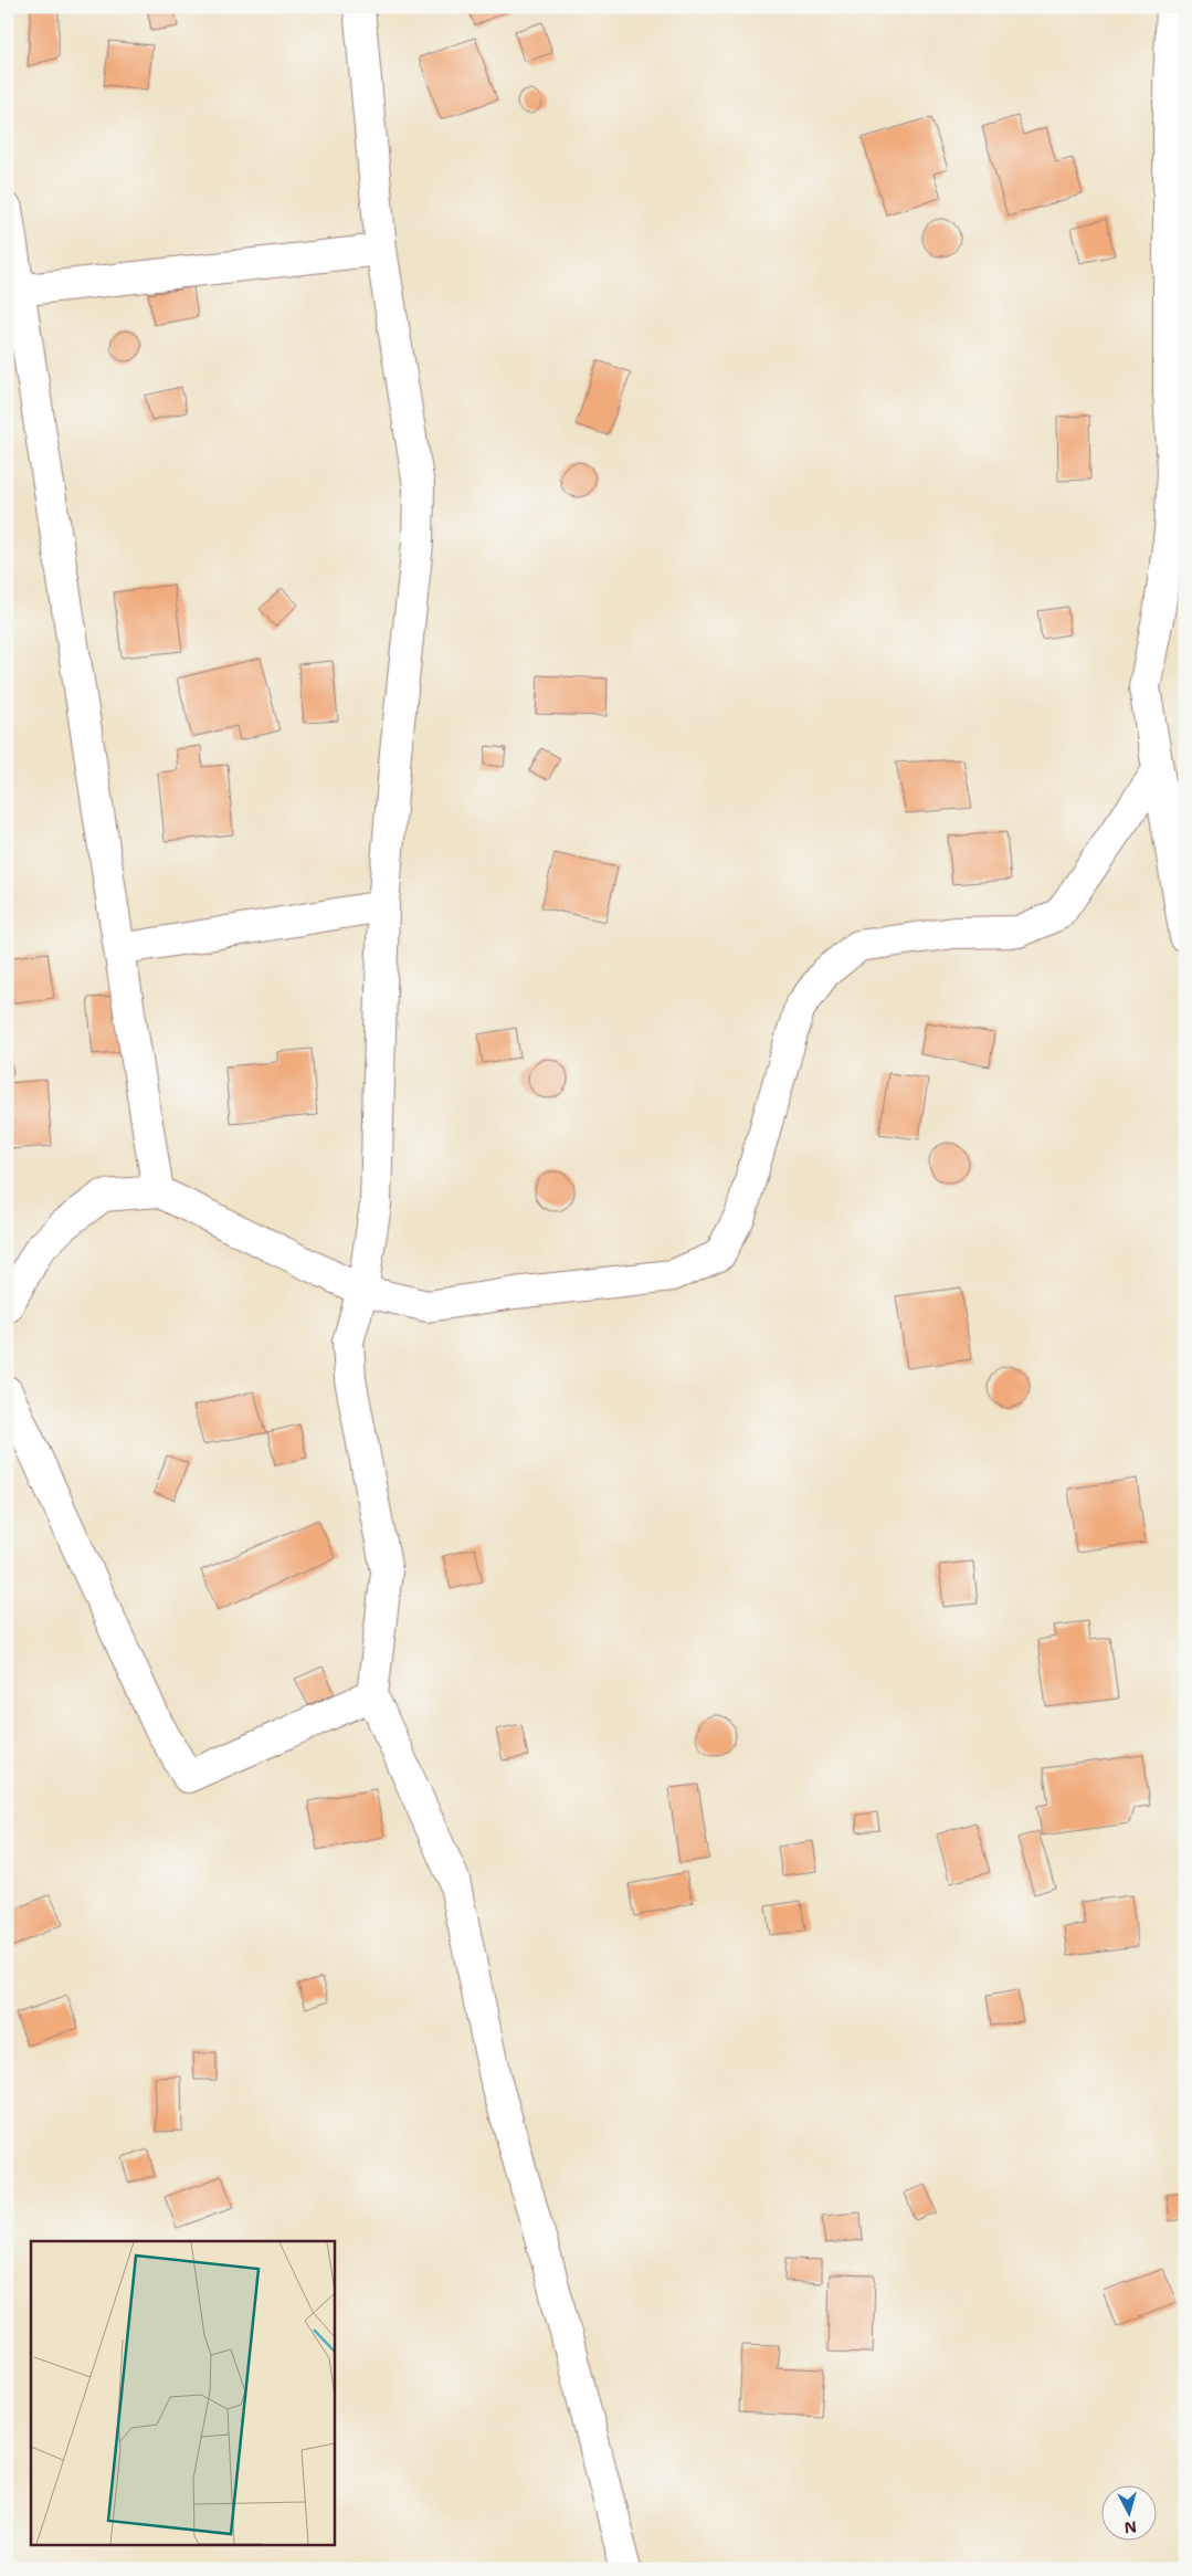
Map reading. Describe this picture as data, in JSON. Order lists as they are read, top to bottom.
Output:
{
  "north": "bottom"
}
